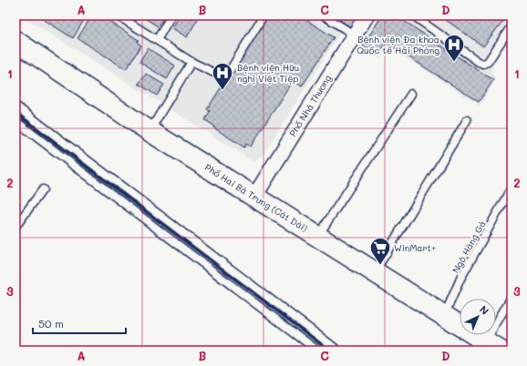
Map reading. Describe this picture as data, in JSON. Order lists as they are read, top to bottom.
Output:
{
  "streets": {
    "main road": ["Phố Hai Bà Trưng (Cát Dài)"],
    "street": ["Phố Nhà Thương"],
    "lane": ["Ngõ Hàng Gà"]
  },
  "crossings": [
    ["Phố Nhà Thương", "Phố Hai Bà Trưng (Cát Dài)"],
    ["Phố Hai Bà Trưng (Cát Dài)", "Ngõ Hàng Gà"]
  ],
  "places": {
    "hospital": ["Bệnh viện Đa khoa Quốc tế Hải Phòng", "Bệnh viện Hữu nghị Việt Tiệp"],
    "supermarket": ["WinMart+"]
  },
  "scale_bar": "50 m",
  "north": "top right",
  "grid": {
    "columns": [
      "A",
      "B",
      "C",
      "D"
    ],
    "rows": ["1", "2", "3"]
  }
}
